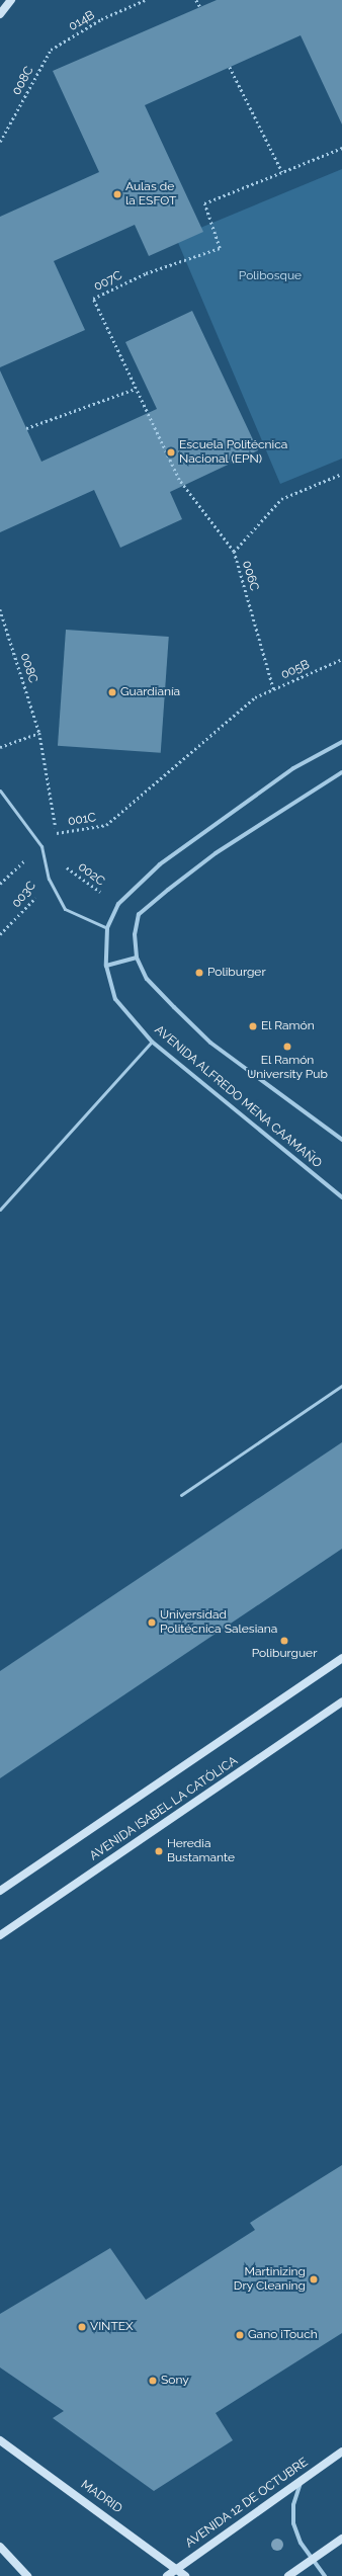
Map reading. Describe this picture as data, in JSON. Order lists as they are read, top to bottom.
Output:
{
  "streets": {
    "street": [
      "AVENIDA ALFREDO MENA CAAMAÑO",
      "AVENIDA ISABEL LA CATÓLICA",
      "MADRID",
      "AVENIDA 12 DE OCTUBRE"
    ],
    "path": [
      "014B",
      "008C",
      "007C",
      "006C",
      "005B",
      "001C",
      "002C",
      "003C"
    ]
  },
  "crossings": [
    ["014B", "008C"],
    ["008C", "001C"],
    ["007C", "006C"],
    ["006C", "005B"],
    ["005B", "001C"],
    ["002C", "003C"],
    ["002C", "AVENIDA ALFREDO MENA CAAMAÑO"],
    ["MADRID", "AVENIDA 12 DE OCTUBRE"]
  ],
  "parks": ["Polibosque"],
  "places": [
    "Aulas de la ESFOT",
    "Escuela Politécnica Nacional (EPN)",
    "Guardianía",
    "Poliburger",
    "El Ramón",
    "El Ramón University Pub",
    "Universidad Politécnica Salesiana",
    "Poliburguer",
    "Heredia Bustamante",
    "Martinizing Dry Cleaning",
    "VINTEX",
    "Gano iTouch",
    "Sony"
  ]
}
